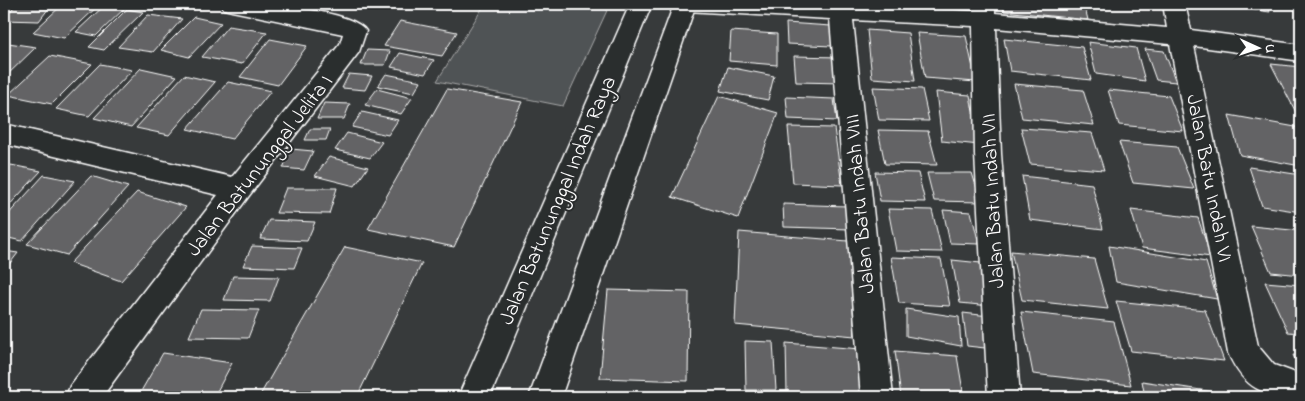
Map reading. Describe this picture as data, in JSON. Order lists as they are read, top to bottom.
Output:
{
  "streets": {
    "street": [
      "Jalan Batununggal Jelita I",
      "Jalan Batu Indah VI",
      "Jalan Batununggal Indah Raya",
      "Jalan Batu Indah VII",
      "Jalan Batu Indah VIII"
    ]
  },
  "north": "right"
}
